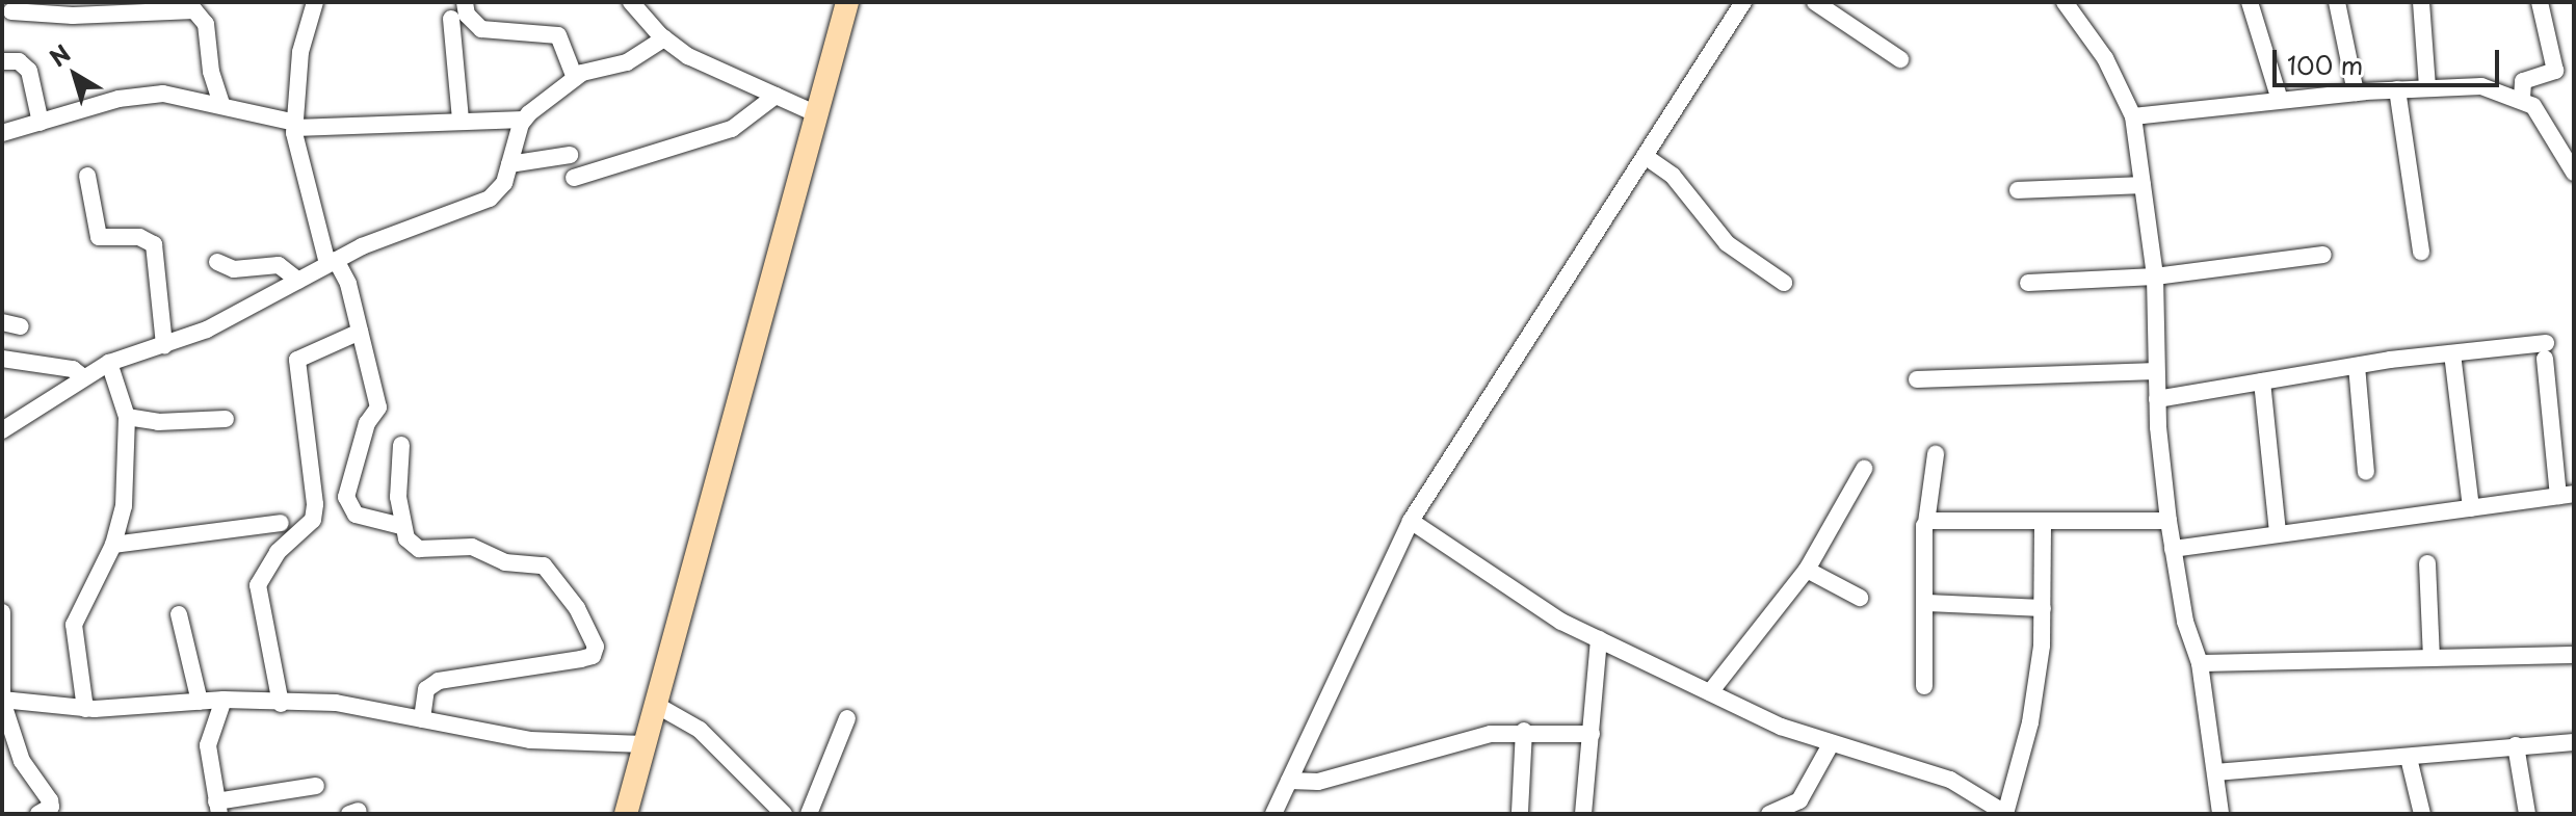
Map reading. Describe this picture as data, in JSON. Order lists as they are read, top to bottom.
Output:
{
  "scale_bar": "100 m",
  "north": "top left"
}
